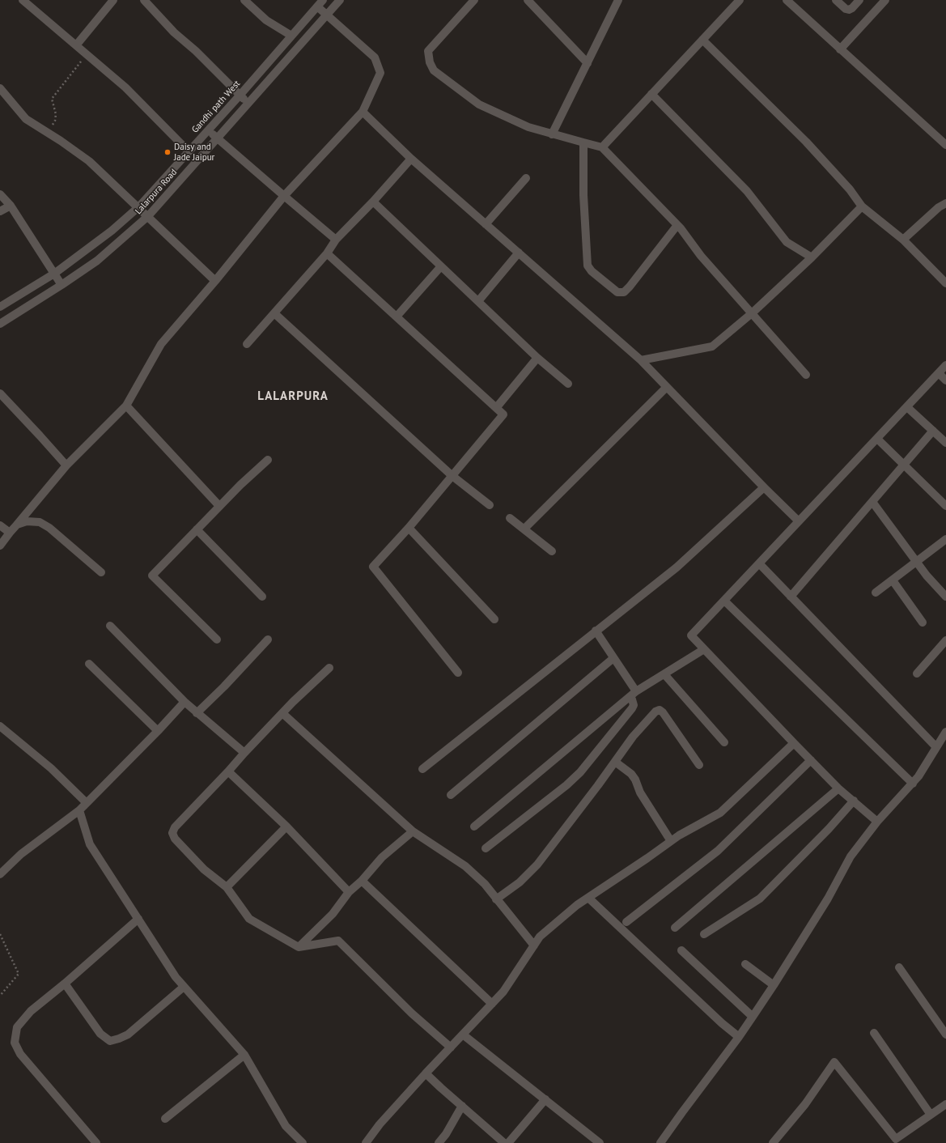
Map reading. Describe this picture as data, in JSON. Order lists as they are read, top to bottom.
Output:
{
  "streets": {
    "street": ["Gandhi path West", "Lalarpura Road"]
  },
  "districts": ["LALARPURA"],
  "places": ["Daisy and Jade Jaipur"]
}
